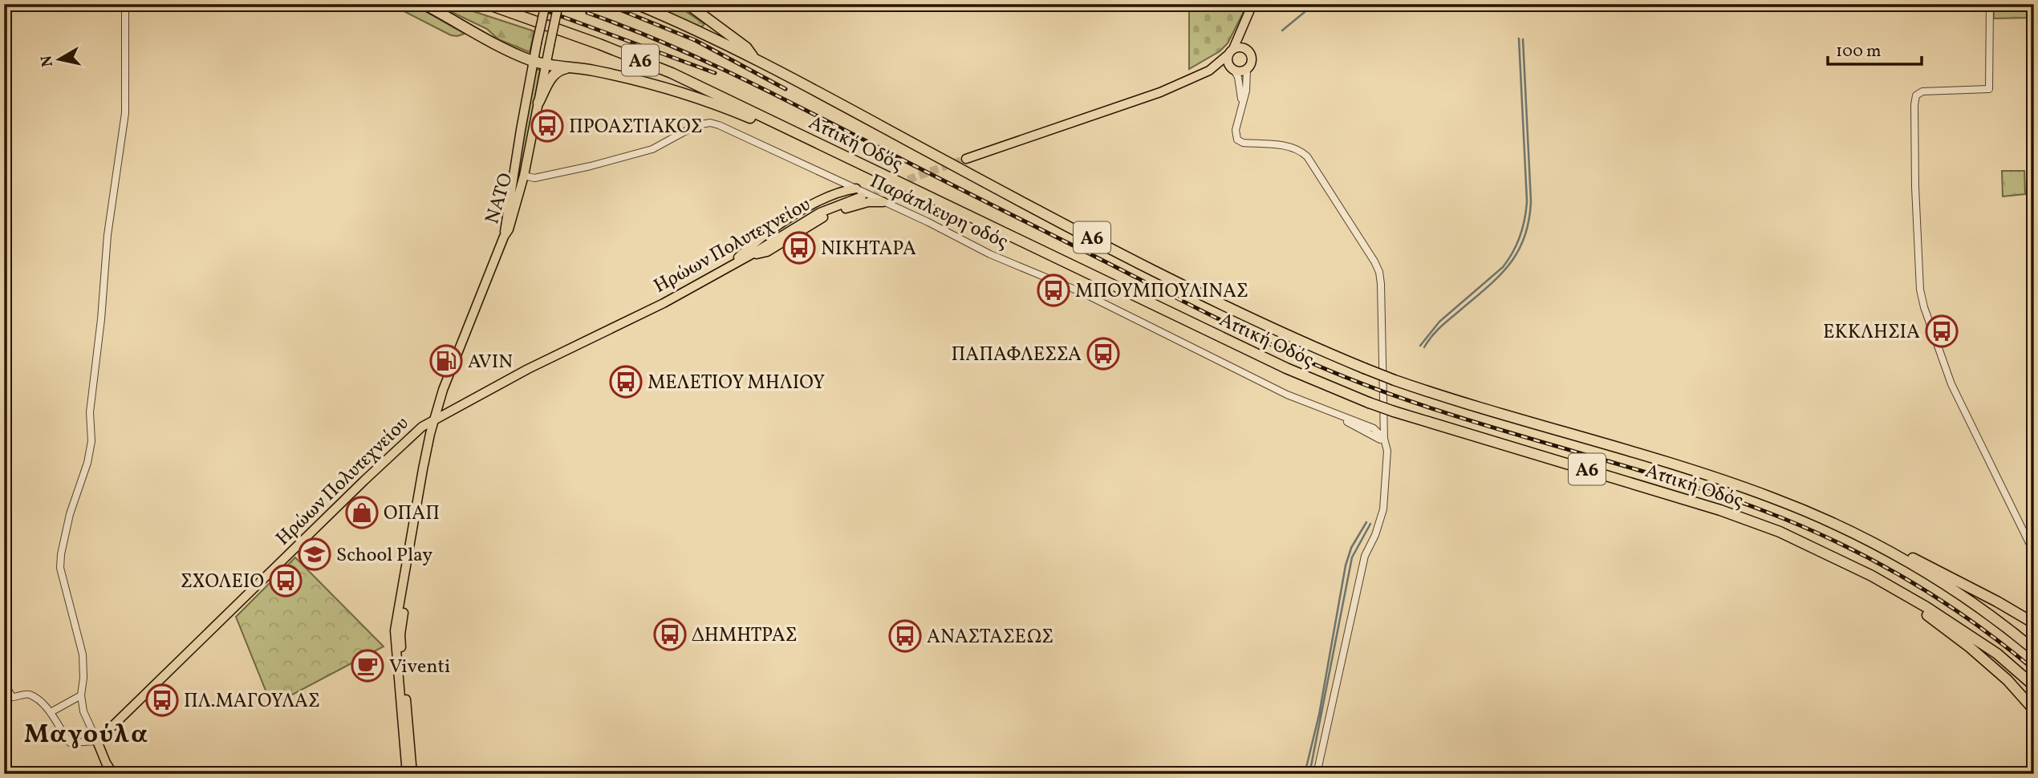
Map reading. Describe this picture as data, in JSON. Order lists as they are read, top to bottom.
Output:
{
  "streets": {
    "highway": ["Α6", "Αττική Οδός"],
    "main road": ["ΝΑΤΟ", "Ηρώων Πολυτεχνείου"],
    "street": ["Παράπλευρη οδός"]
  },
  "crossings": [
    ["ΝΑΤΟ", "Παράπλευρη οδός"],
    ["Παράπλευρη οδός", "Ηρώων Πολυτεχνείου"]
  ],
  "districts": ["Μαγούλα"],
  "places": {
    "bus stop": [
      "ΠΡΟΑΣΤΙΑΚΟΣ",
      "ΝΙΚΗΤΑΡΑ",
      "ΜΠΟΥΜΠΟΥΛΙΝΑΣ",
      "ΕΚΚΛΗΣΙΑ",
      "ΠΑΠΑΦΛΕΣΣΑ",
      "ΜΕΛΕΤΙΟΥ ΜΗΛΙΟΥ",
      "ΣΧΟΛΕΙΟ",
      "ΔΗΜΗΤΡΑΣ",
      "ΑΝΑΣΤΑΣΕΩΣ",
      "ΠΛ.ΜΑΓΟΥΛΑΣ"
    ],
    "fuel station": ["AVIN"],
    "shop": ["ΟΠΑΠ"],
    "school or university": ["School Play"],
    "cafe": ["Viventi"]
  },
  "scale_bar": "100 m",
  "north": "left"
}
